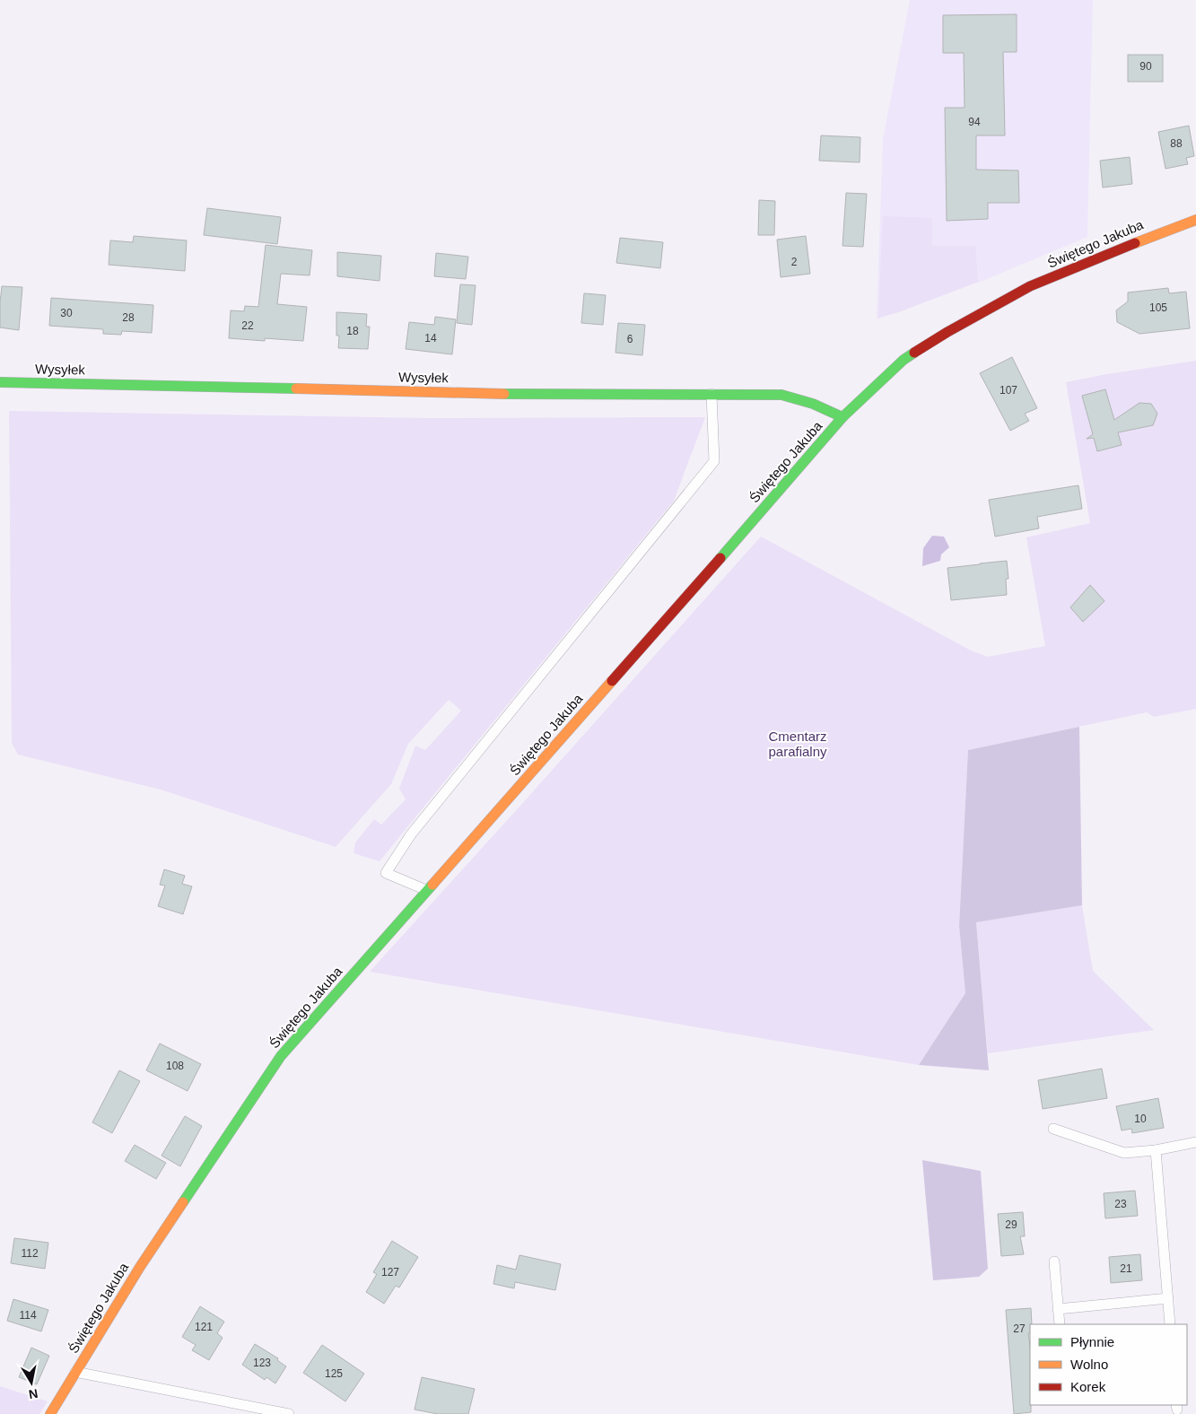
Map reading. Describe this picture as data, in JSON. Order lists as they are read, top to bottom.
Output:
{
  "streets": {
    "street": ["Świętego Jakuba", "Wysyłek"]
  },
  "crossings": [
    ["Świętego Jakuba", "Wysyłek"]
  ],
  "parks": ["Cmentarz parafialny"],
  "house_numbers": [
    "90",
    "94",
    "88",
    "2",
    "105",
    "30",
    "28",
    "22",
    "18",
    "14",
    "6",
    "107",
    "108",
    "10",
    "23",
    "29",
    "112",
    "21",
    "127",
    "114",
    "121",
    "27",
    "123",
    "125"
  ],
  "legend": ["Płynnie", "Wolno", "Korek"],
  "north": "bottom"
}
